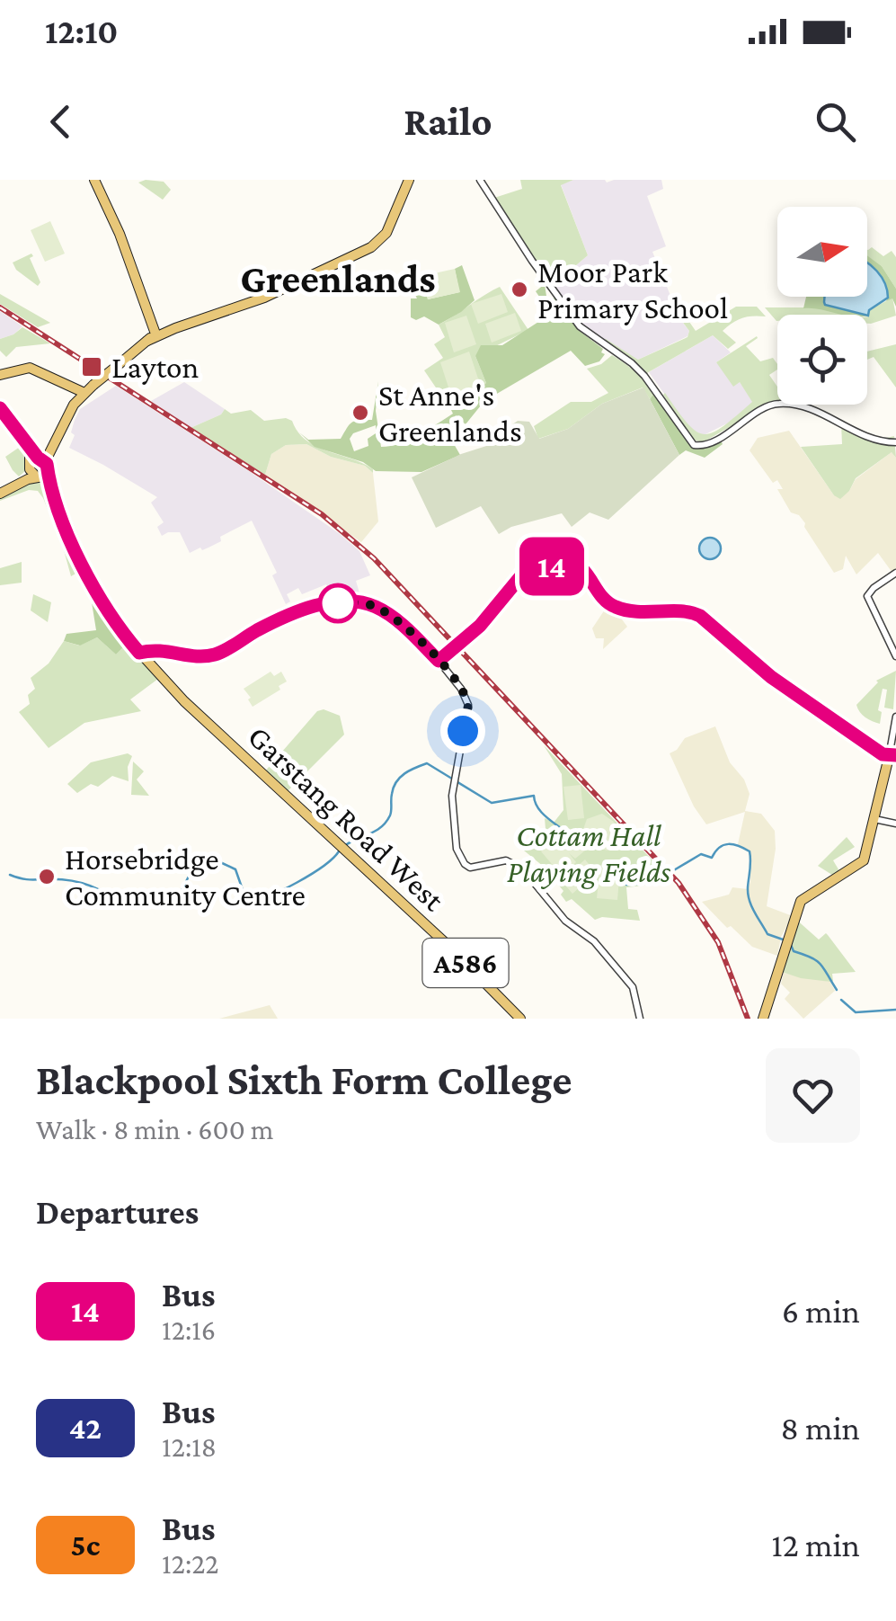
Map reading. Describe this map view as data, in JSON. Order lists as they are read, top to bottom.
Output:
{
  "streets": {
    "main road": ["Garstang Road West", "A586"]
  },
  "crossings": [
    ["Garstang Road West", "A586"]
  ],
  "districts": ["Greenlands"],
  "parks": ["Cottam Hall Playing Fields"],
  "places": {
    "other": ["Moor Park Primary School", "St Anne's Greenlands", "Horsebridge Community Centre"],
    "transit": ["Layton"]
  },
  "lines": ["bus line 14"],
  "north": "right",
  "page": {
    "status": "12:10",
    "header": "Railo",
    "on_map": "14",
    "heading": [
      ["Blackpool Sixth Form College", "Walk · 8 min · 600 m"],
      "Departures"
    ],
    "list": [
      {
        "mark": "14",
        "name": "Bus",
        "note": "12:16",
        "value": "6 min"
      },
      {
        "mark": "42",
        "name": "Bus",
        "note": "12:18",
        "value": "8 min"
      },
      {
        "mark": "5c",
        "name": "Bus",
        "note": "12:22",
        "value": "12 min"
      }
    ]
  }
}
